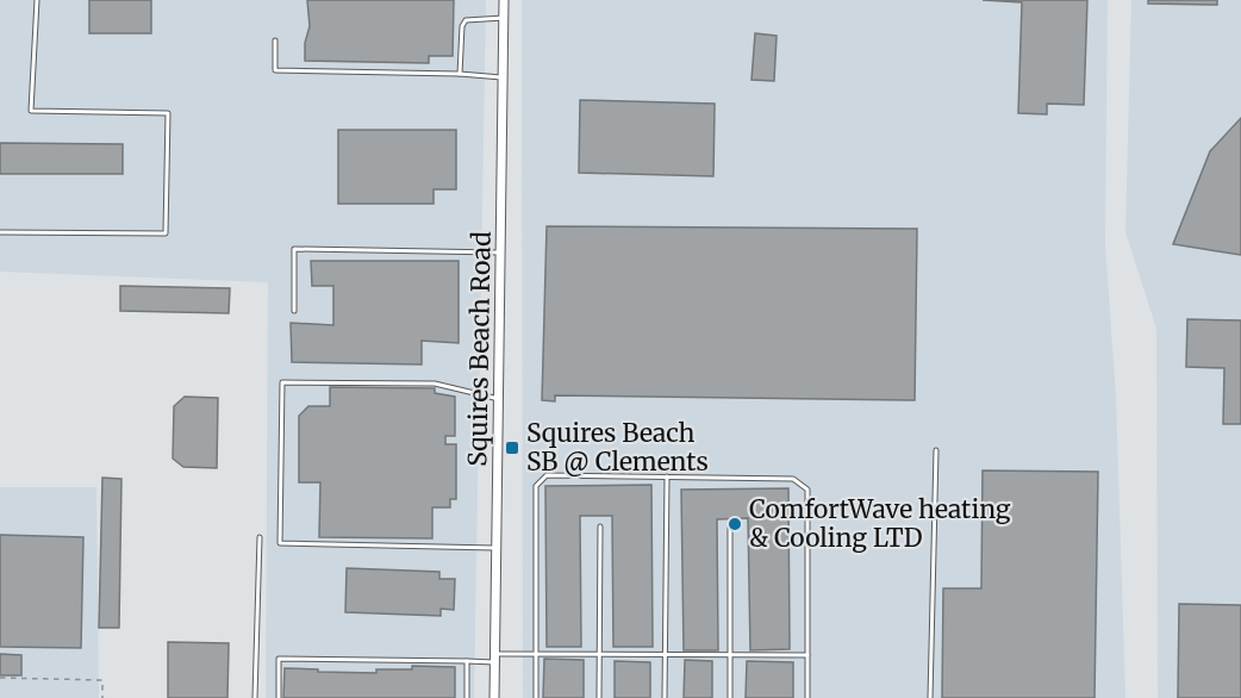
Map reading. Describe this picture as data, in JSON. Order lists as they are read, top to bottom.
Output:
{
  "streets": {
    "street": ["Squires Beach Road"]
  },
  "places": {
    "transit": ["Squires Beach SB @ Clements"],
    "other": ["ComfortWave heating & Cooling LTD"]
  }
}
